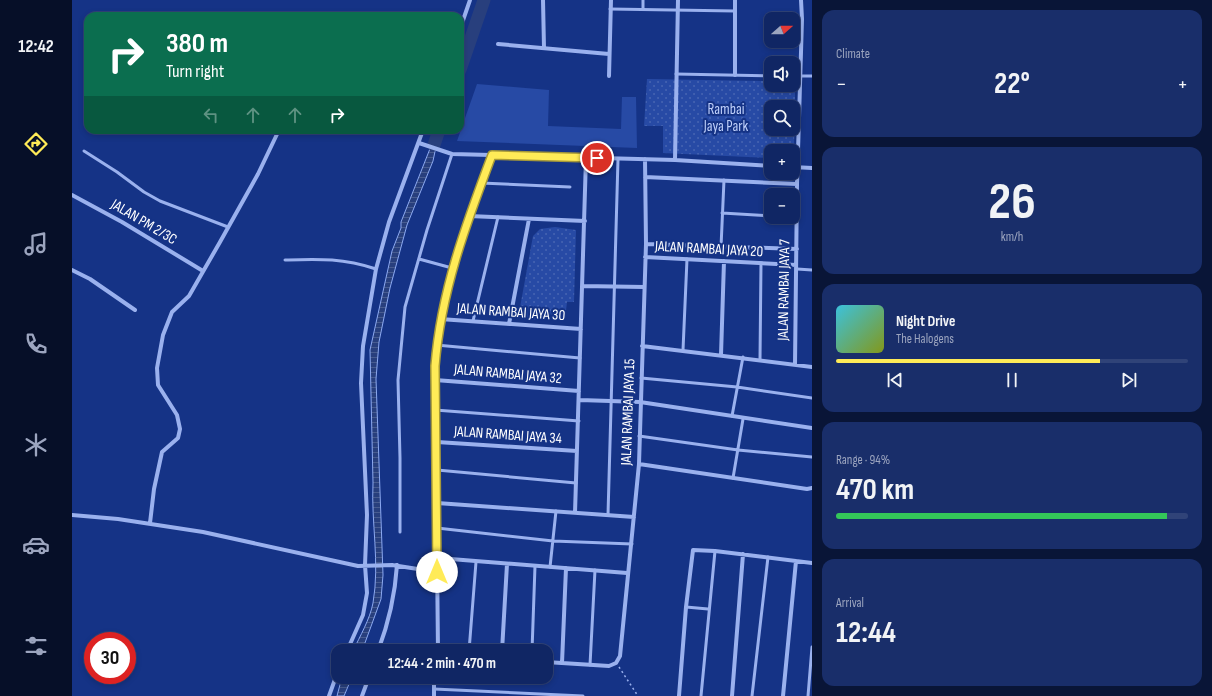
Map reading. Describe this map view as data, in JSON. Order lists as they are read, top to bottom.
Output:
{
  "streets": {
    "street": [
      "JALAN PM 2/3C",
      "JALAN RAMBAI JAYA 20",
      "JALAN RAMBAI JAYA 7",
      "JALAN RAMBAI JAYA 30",
      "JALAN RAMBAI JAYA 32",
      "JALAN RAMBAI JAYA 15",
      "JALAN RAMBAI JAYA 34"
    ]
  },
  "crossings": [
    ["JALAN RAMBAI JAYA 20", "JALAN RAMBAI JAYA 7"],
    ["JALAN RAMBAI JAYA 20", "JALAN RAMBAI JAYA 15"]
  ],
  "parks": ["Rambai Jaya Park"],
  "north": "right",
  "page": {
    "tabs": "12:42",
    "tile": [
      "Climate",
      ["26", "km/h"],
      ["Range · 94%", "470 km"],
      ["Arrival", "12:44"]
    ],
    "map_buttons": ["+", "−"],
    "turn": ["380 m", "Turn right"],
    "heat": ["−", "22°", "+"],
    "song": ["Night Drive", "The Halogens"],
    "limit": "30",
    "trip": "12:44 · 2 min · 470 m"
  }
}
